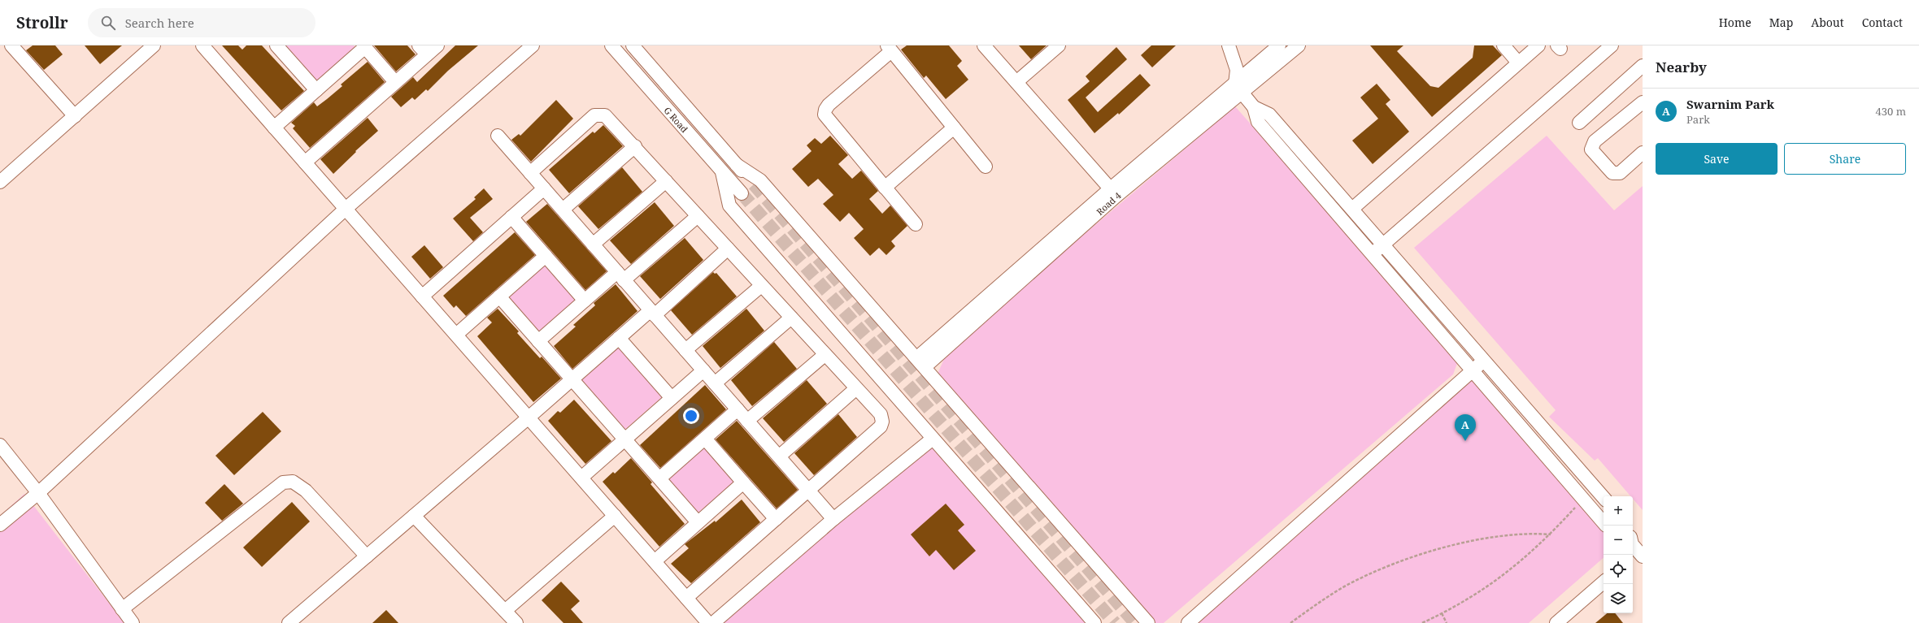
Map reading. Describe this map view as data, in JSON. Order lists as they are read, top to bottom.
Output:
{
  "streets": {
    "street": ["G Road", "Road 4"]
  },
  "page": {
    "header": "Strollr",
    "search": "Search here",
    "nav": [
      "Home",
      "Map",
      "About",
      "Contact"
    ],
    "heading": "Nearby",
    "list": [
      {
        "mark": "A",
        "name": "Swarnim Park",
        "note": "Park",
        "value": "430 m"
      }
    ],
    "buttons": ["Save", "Share"],
    "pins": "A",
    "map_buttons": ["+", "−"]
  }
}
